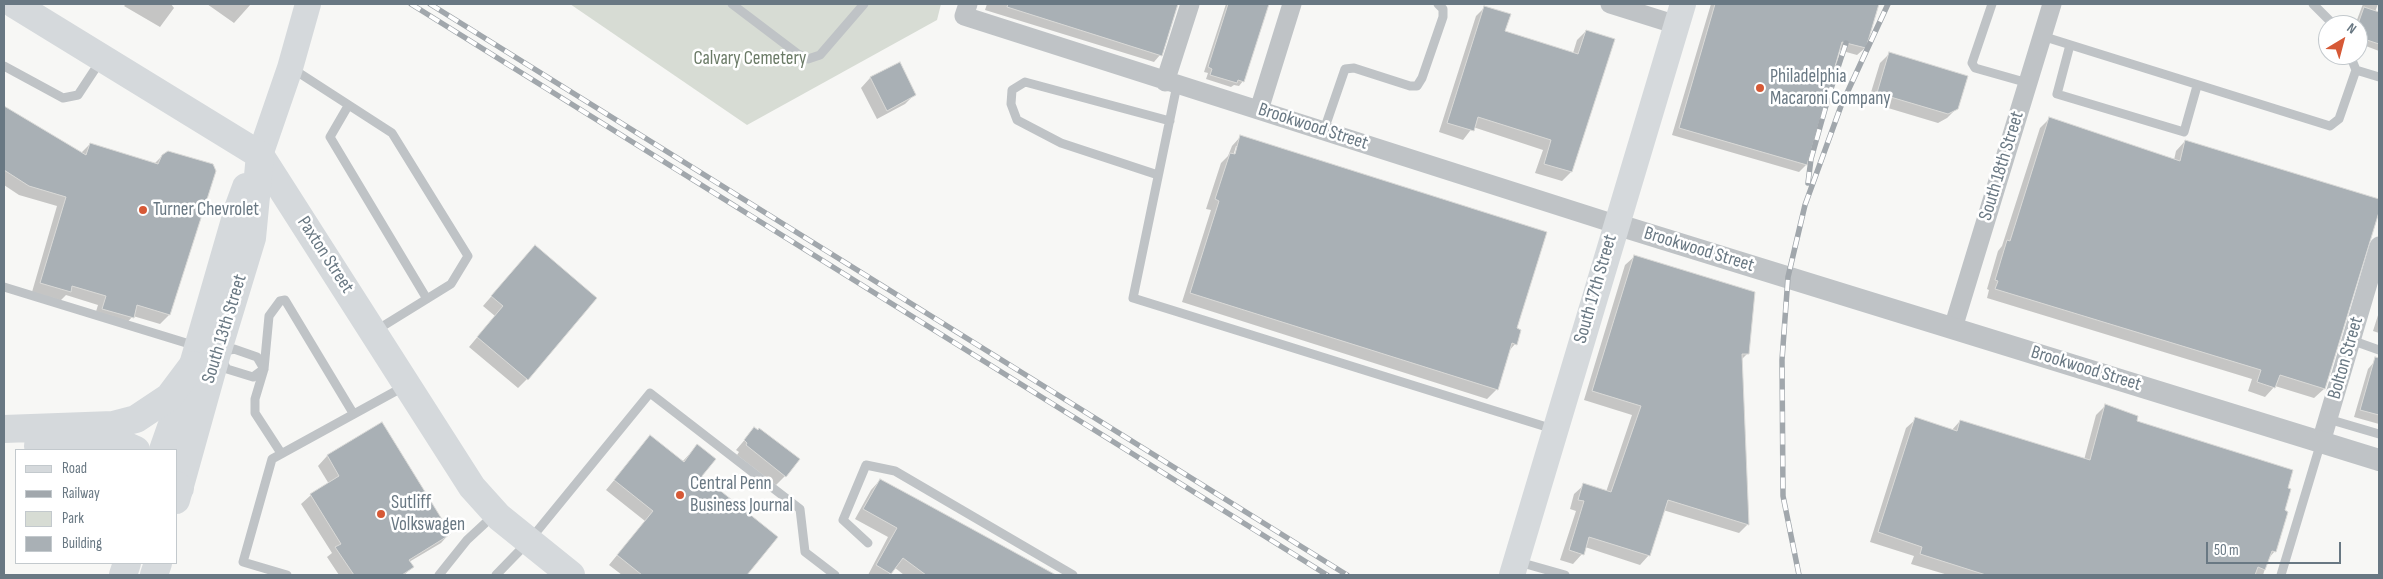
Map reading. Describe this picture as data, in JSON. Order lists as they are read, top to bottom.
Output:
{
  "streets": {
    "main road": ["Paxton Street", "South 17th Street", "South 13th Street"],
    "street": ["Brookwood Street", "South 18th Street", "Bolton Street"]
  },
  "crossings": [
    ["Brookwood Street", "South 18th Street"],
    ["Brookwood Street", "South 17th Street"],
    ["Brookwood Street", "Bolton Street"],
    ["Paxton Street", "South 13th Street"]
  ],
  "parks": ["Calvary Cemetery"],
  "places": [
    "Philadelphia Macaroni Company",
    "Turner Chevrolet",
    "Central Penn Business Journal",
    "Sutliff Volkswagen"
  ],
  "legend": [
    "Road",
    "Railway",
    "Park",
    "Building"
  ],
  "scale_bar": "50 m",
  "north": "top right"
}
